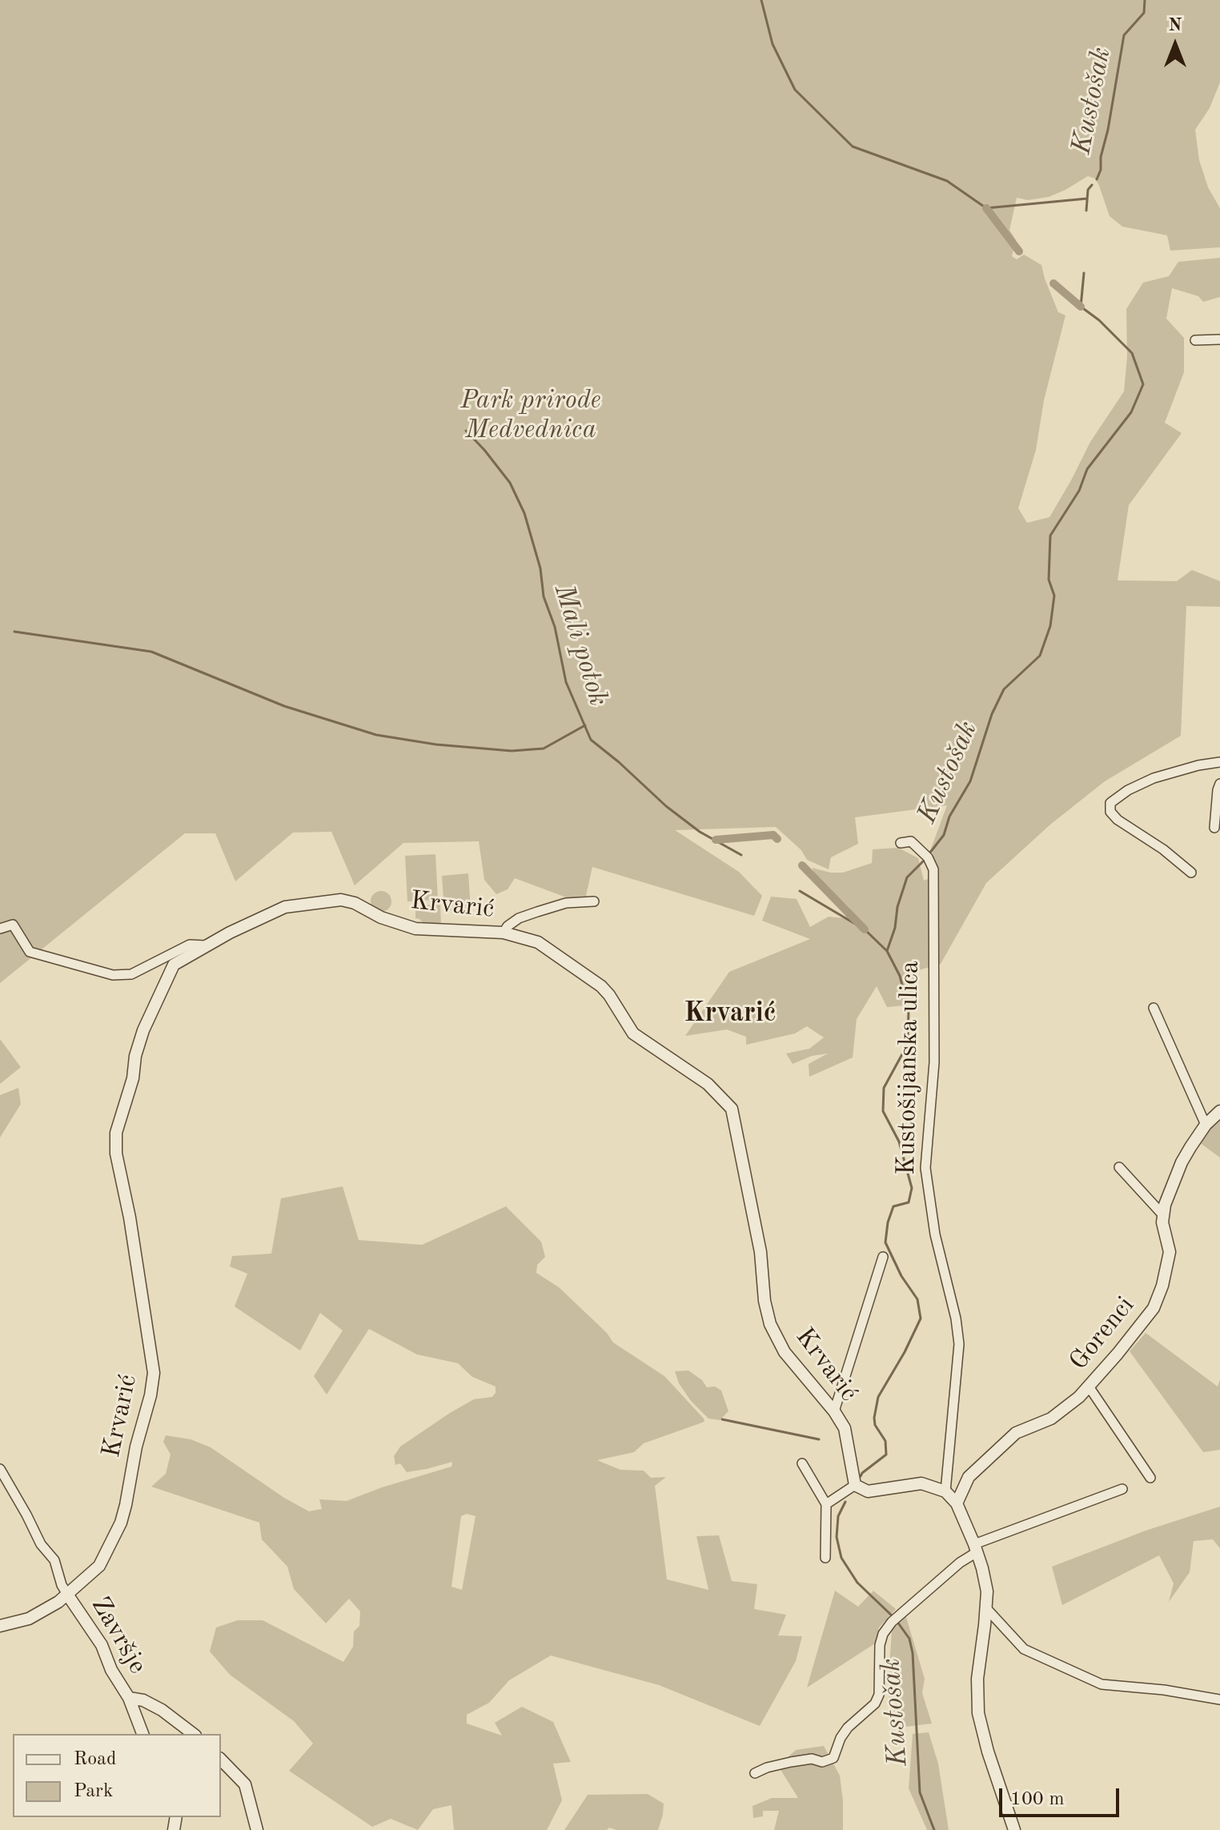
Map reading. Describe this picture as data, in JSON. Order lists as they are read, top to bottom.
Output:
{
  "streets": {
    "street": [
      "Krvarić",
      "Kustošijanska ulica",
      "Gorenci",
      "Završje"
    ]
  },
  "crossings": [
    ["Krvarić", "Završje"]
  ],
  "districts": ["Krvarić"],
  "water": ["Kustošak", "Mali potok"],
  "parks": ["Park prirode Medvednica"],
  "legend": ["Road", "Park"],
  "scale_bar": "100 m",
  "north": "top"
}
